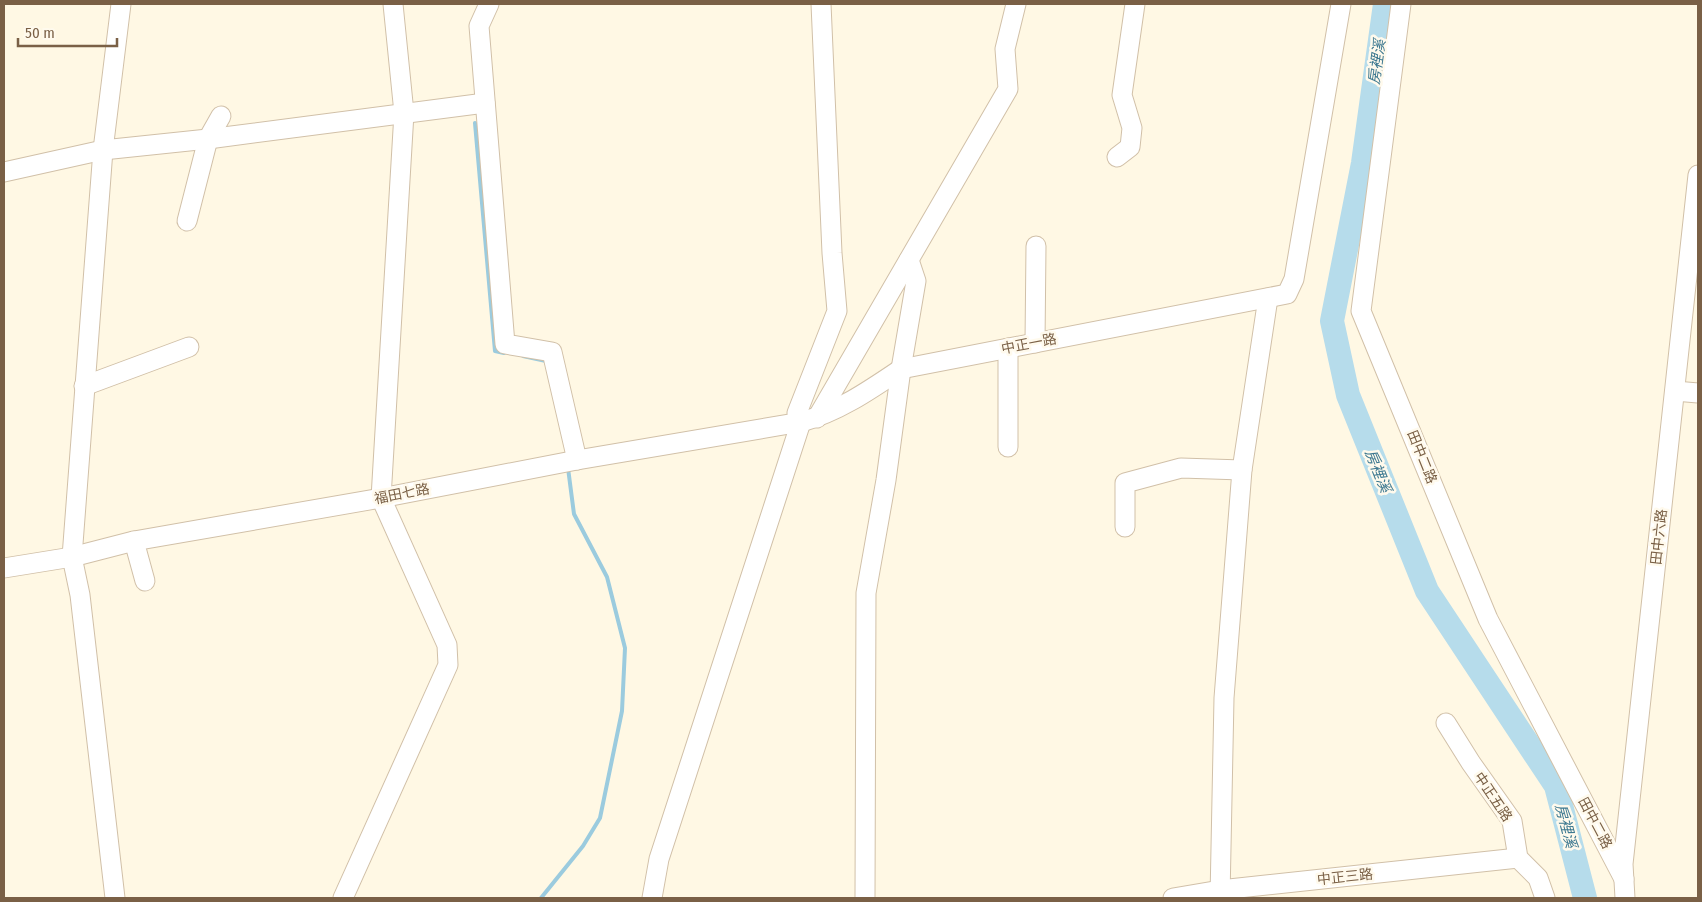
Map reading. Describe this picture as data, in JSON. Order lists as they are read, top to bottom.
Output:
{
  "streets": {
    "lane": [
      "中正一路",
      "田中二路",
      "福田七路",
      "田中六路",
      "中正五路",
      "中正三路"
    ]
  },
  "crossings": [
    ["中正一路", "福田七路"],
    ["田中二路", "田中六路"],
    ["中正五路", "中正三路"]
  ],
  "water": ["房裡溪"],
  "scale_bar": "50 m"
}
